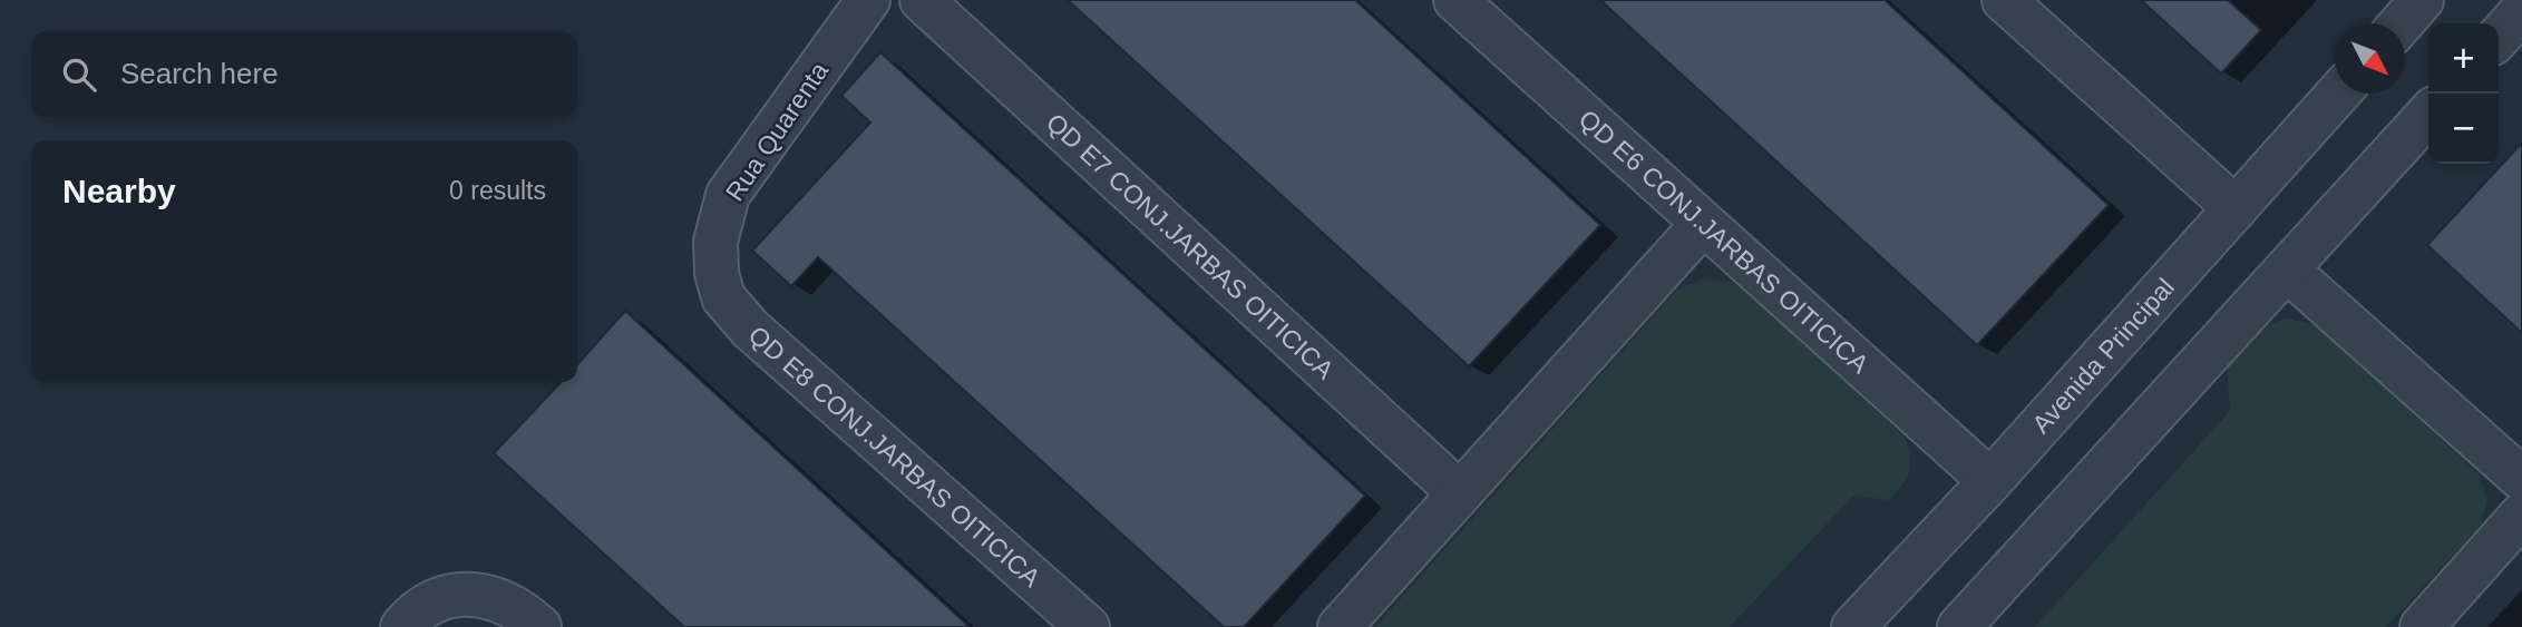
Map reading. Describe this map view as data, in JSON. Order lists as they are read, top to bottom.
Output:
{
  "streets": {
    "street": [
      "Rua Quarenta",
      "QD E6 CONJ.JARBAS OITICICA",
      "QD E7 CONJ.JARBAS OITICICA",
      "Avenida Principal",
      "QD E8 CONJ.JARBAS OITICICA"
    ]
  },
  "crossings": [
    ["Rua Quarenta", "QD E8 CONJ.JARBAS OITICICA"],
    ["QD E6 CONJ.JARBAS OITICICA", "Avenida Principal"]
  ],
  "north": "bottom right",
  "page": {
    "map_buttons": ["+", "−"],
    "search": "Search here",
    "heading": ["Nearby", "0 results"]
  }
}
